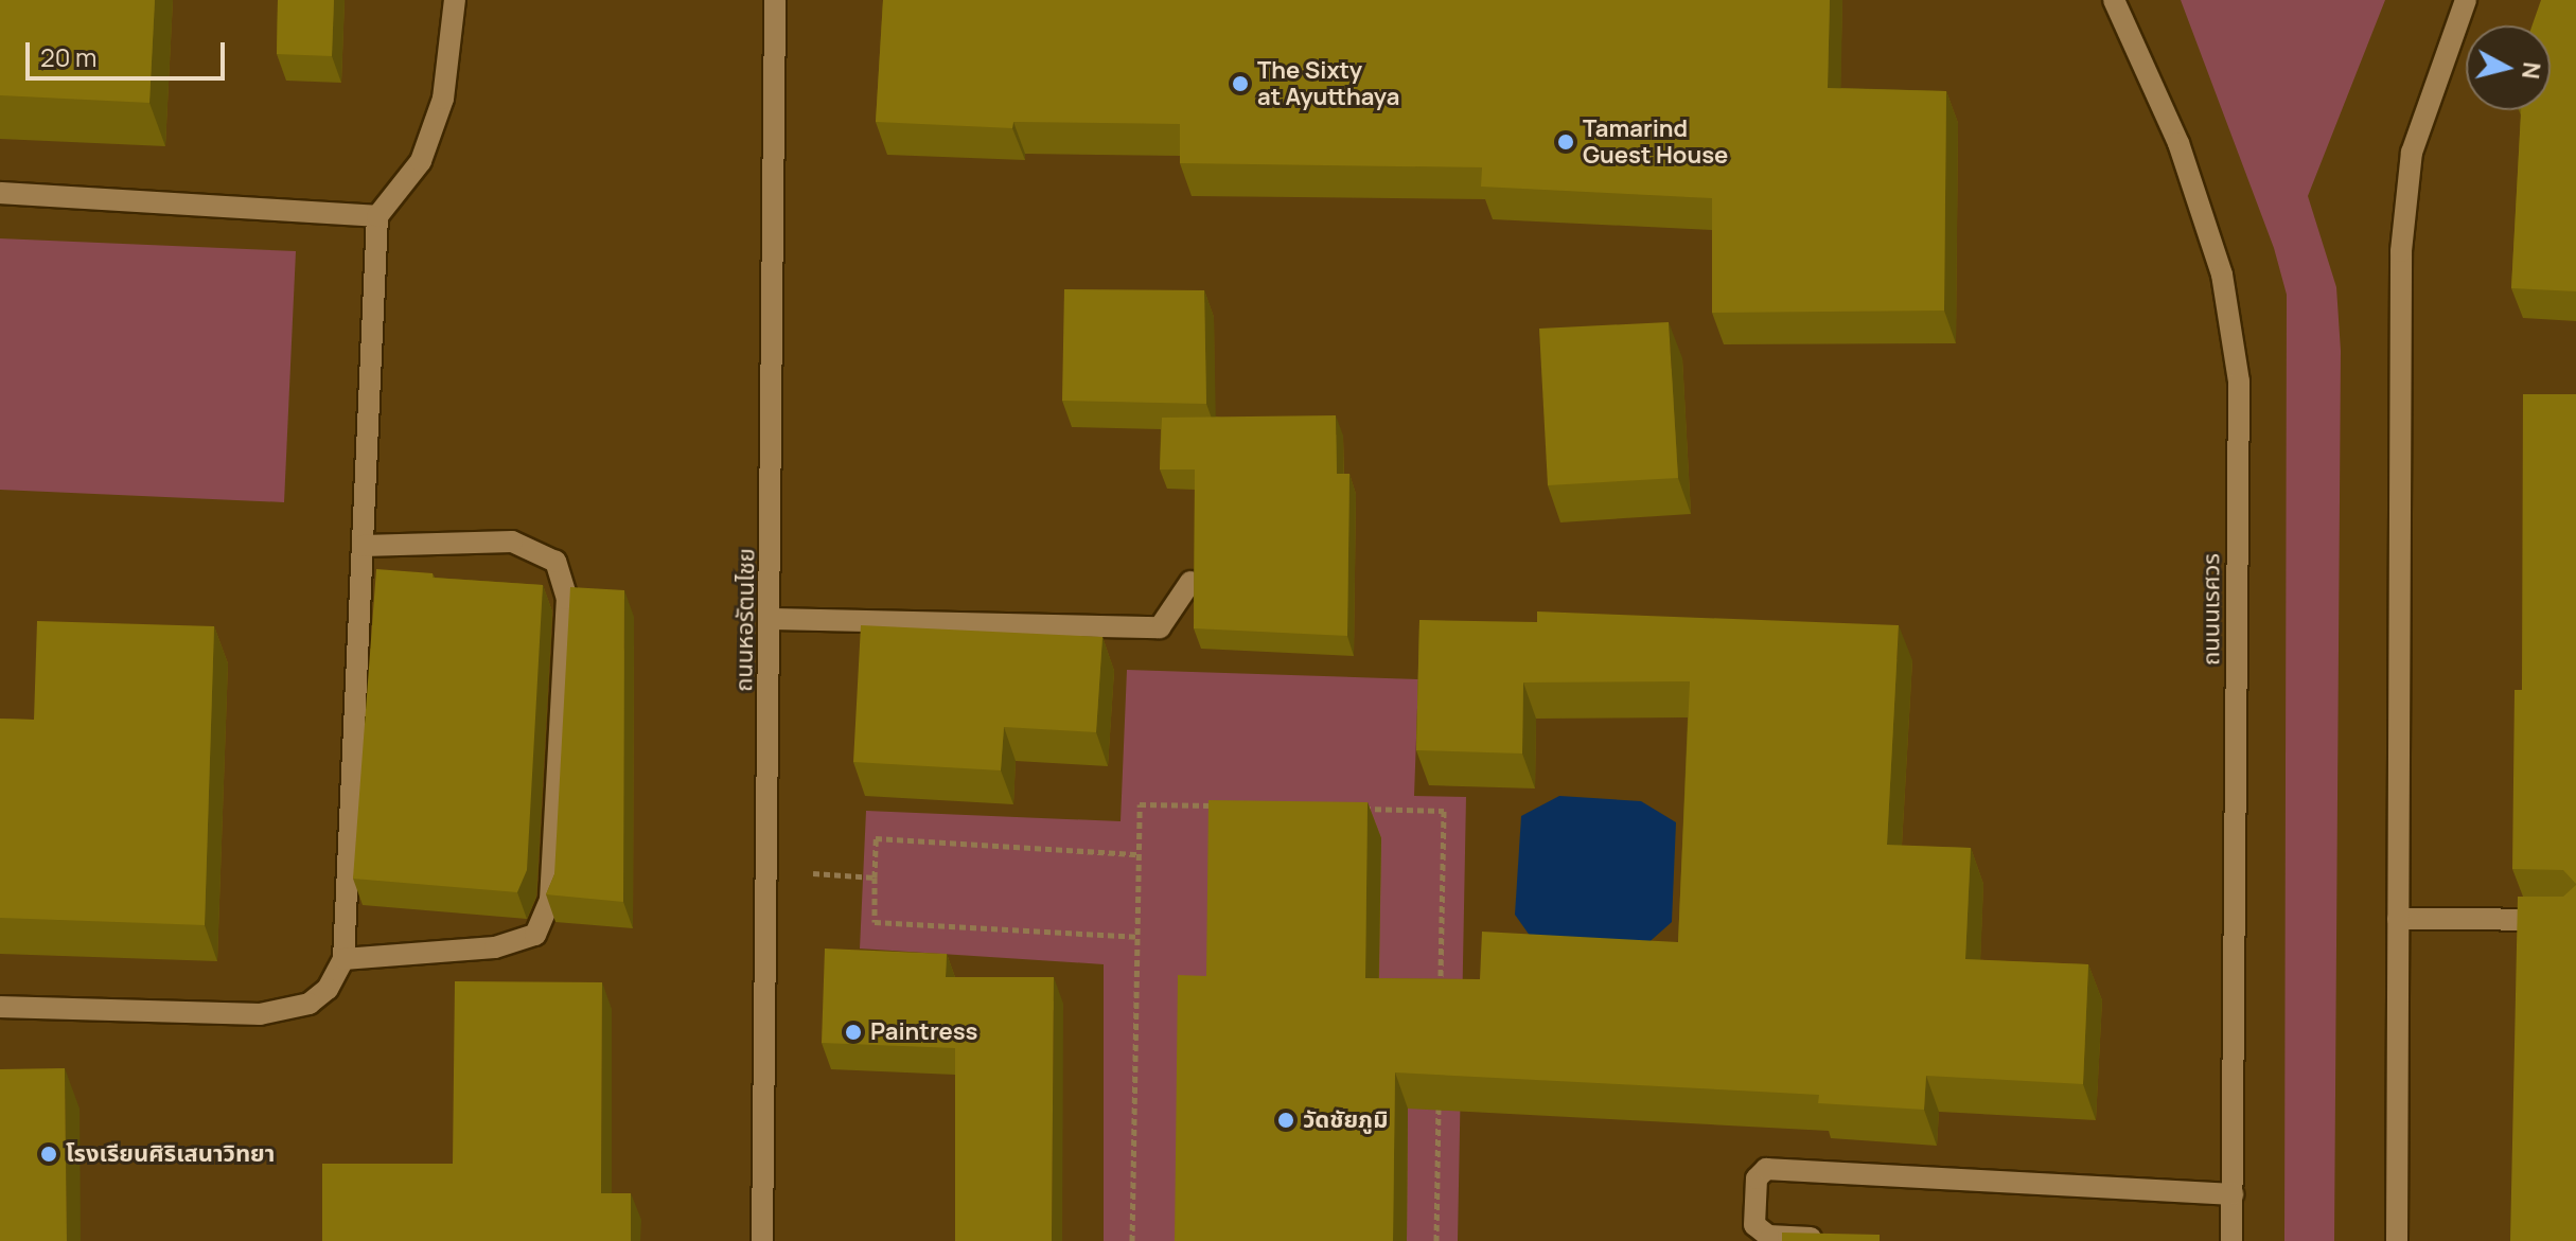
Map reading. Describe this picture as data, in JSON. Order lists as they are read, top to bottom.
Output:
{
  "streets": {
    "street": ["ถนนนเรศวร", "ถนนหอรัตนไชย"]
  },
  "places": [
    "The Sixty at Ayutthaya",
    "Tamarind Guest House",
    "Paintress",
    "วัดชัยภูมิ",
    "โรงเรียนศิริเสนาวิทยา"
  ],
  "scale_bar": "20 m",
  "north": "right"
}
